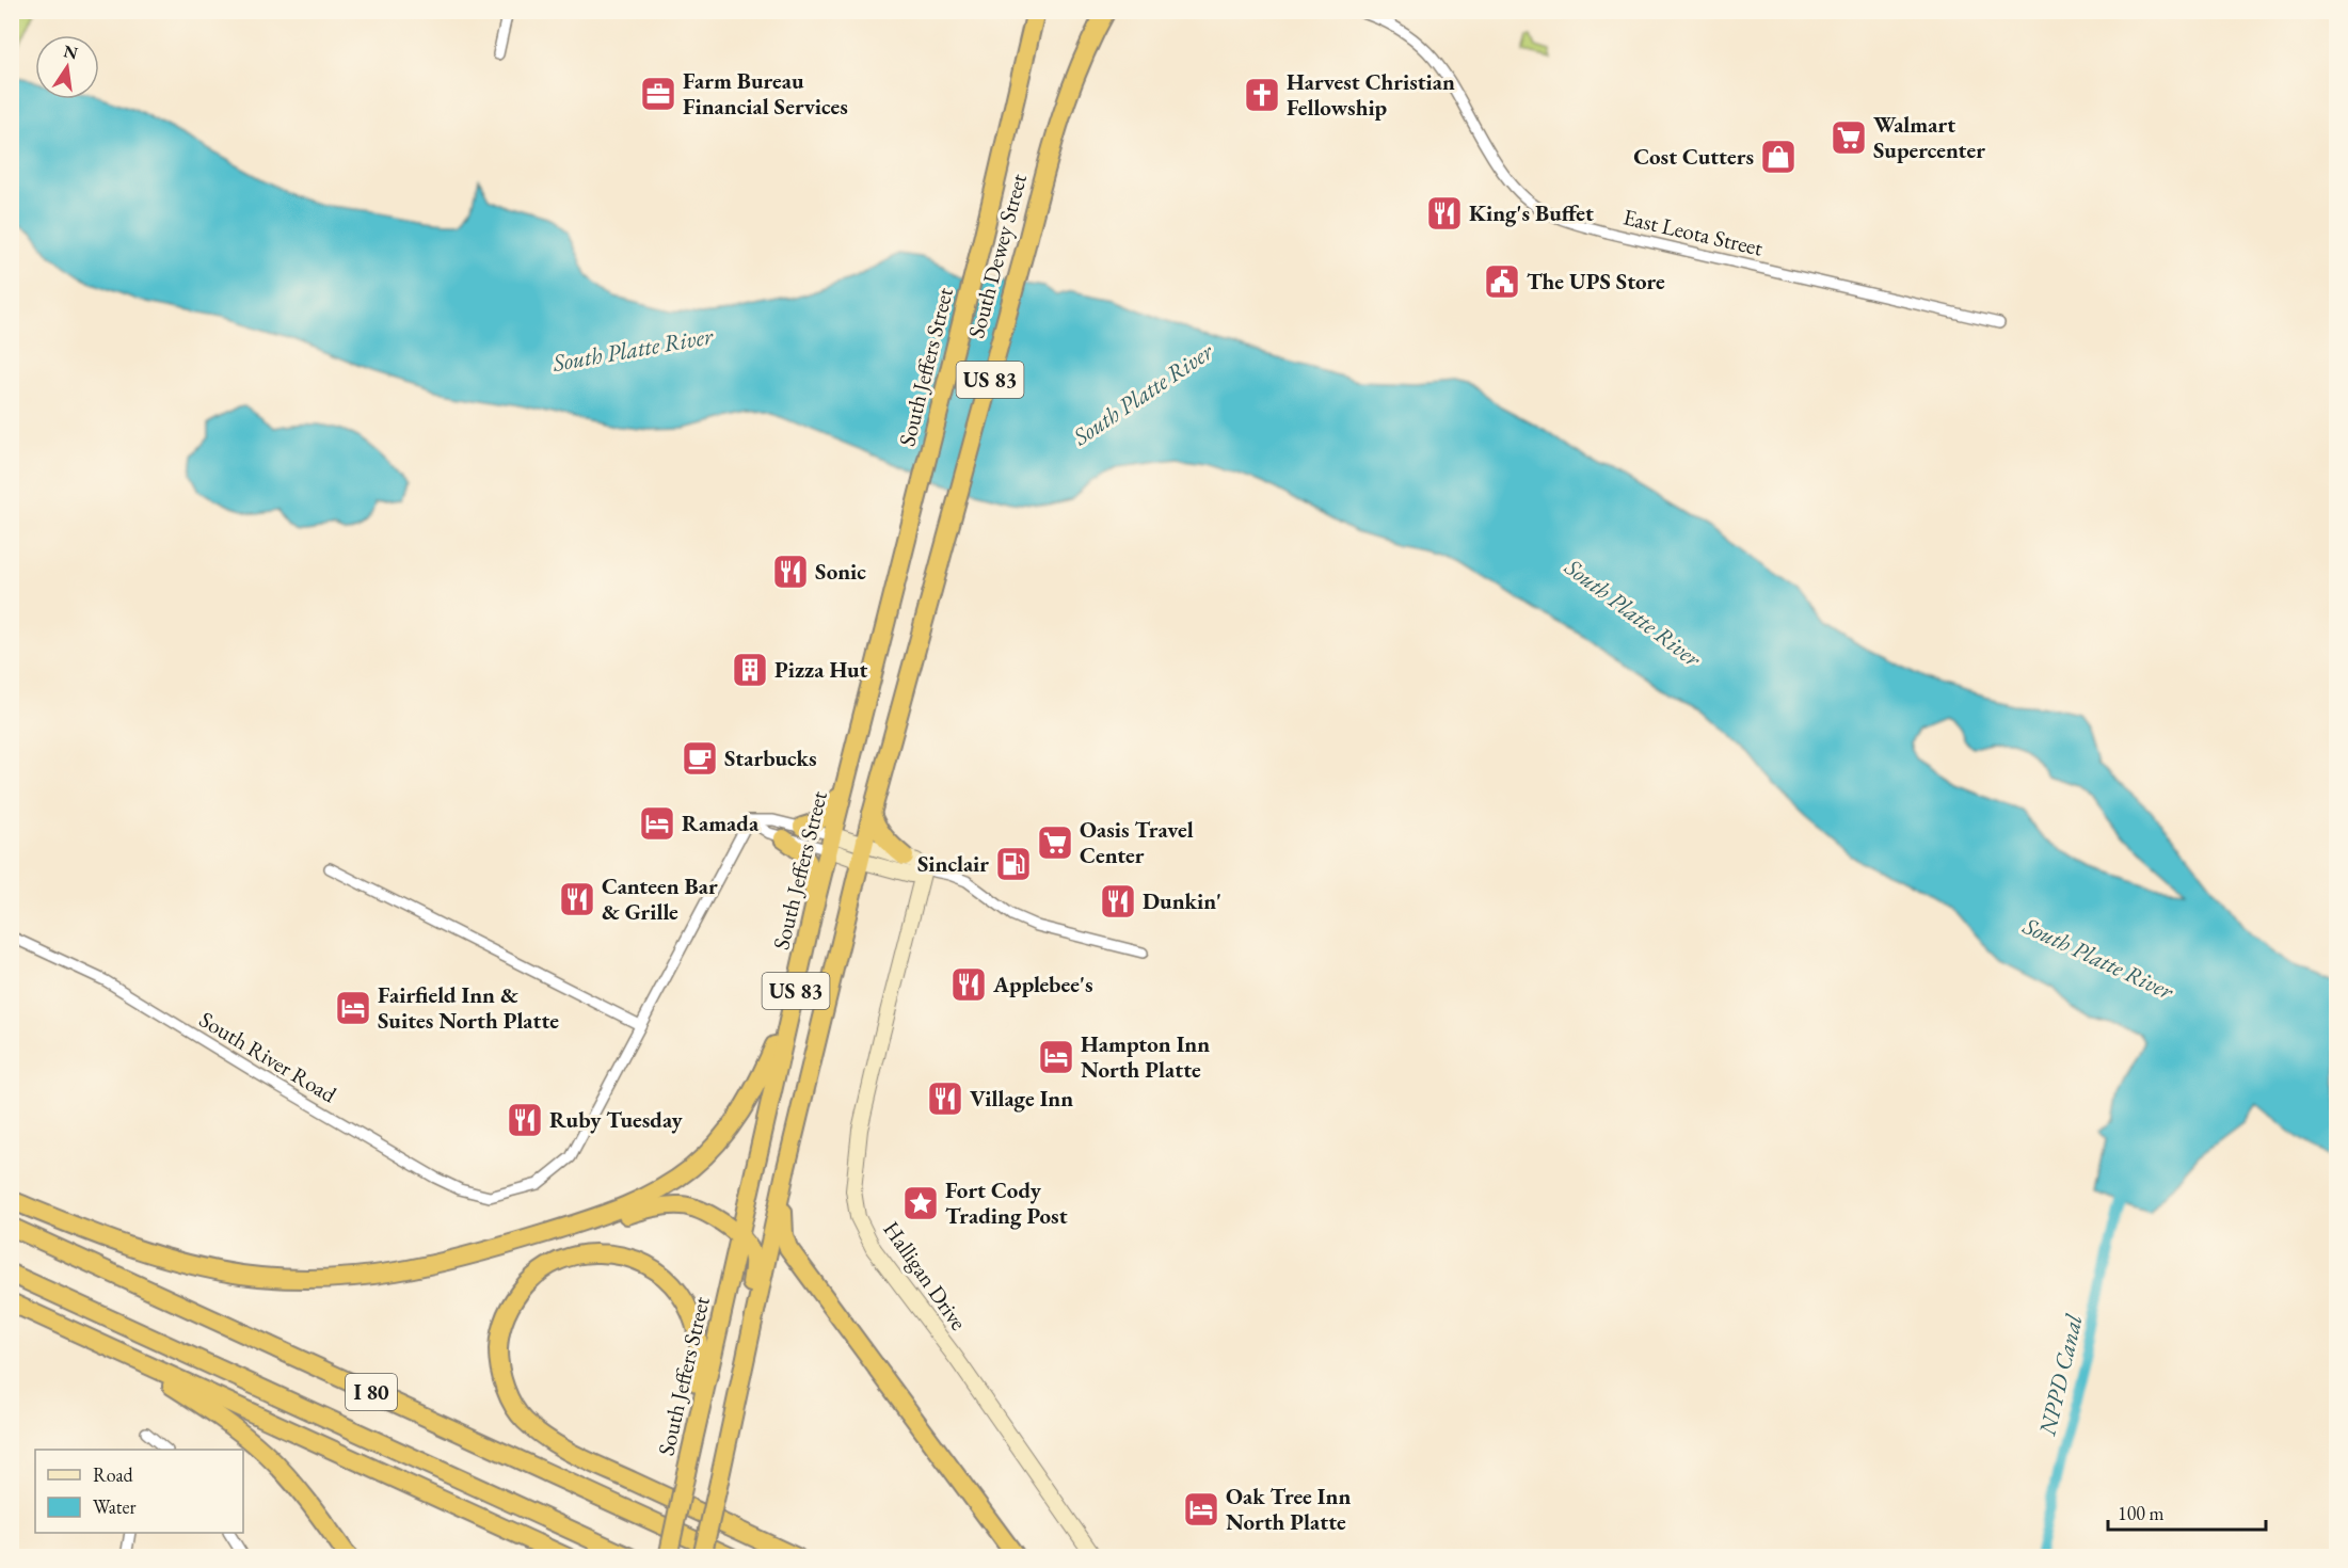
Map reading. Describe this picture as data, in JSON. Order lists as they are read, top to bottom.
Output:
{
  "streets": {
    "highway": [
      "South Dewey Street",
      "South Jeffers Street",
      "US 83",
      "I 80"
    ],
    "street": ["East Leota Street", "South River Road", "Halligan Drive"]
  },
  "crossings": [
    ["South Dewey Street", "US 83"]
  ],
  "water": ["South Platte River", "NPPD Canal"],
  "places": {
    "office": ["Farm Bureau Financial Services"],
    "church": ["Harvest Christian Fellowship"],
    "supermarket": ["Walmart Supercenter", "Oasis Travel Center"],
    "shop": ["Cost Cutters"],
    "restaurant": [
      "King's Buffet",
      "Sonic",
      "Canteen Bar & Grille",
      "Dunkin'",
      "Applebee's",
      "Village Inn",
      "Ruby Tuesday"
    ],
    "public building": ["The UPS Store"],
    "building": ["Pizza Hut"],
    "cafe": ["Starbucks"],
    "hotel": [
      "Ramada",
      "Fairfield Inn & Suites North Platte",
      "Hampton Inn North Platte",
      "Oak Tree Inn North Platte"
    ],
    "fuel station": ["Sinclair"],
    "place": ["Fort Cody Trading Post"]
  },
  "legend": ["Road", "Water"],
  "scale_bar": "100 m",
  "north": "top"
}
